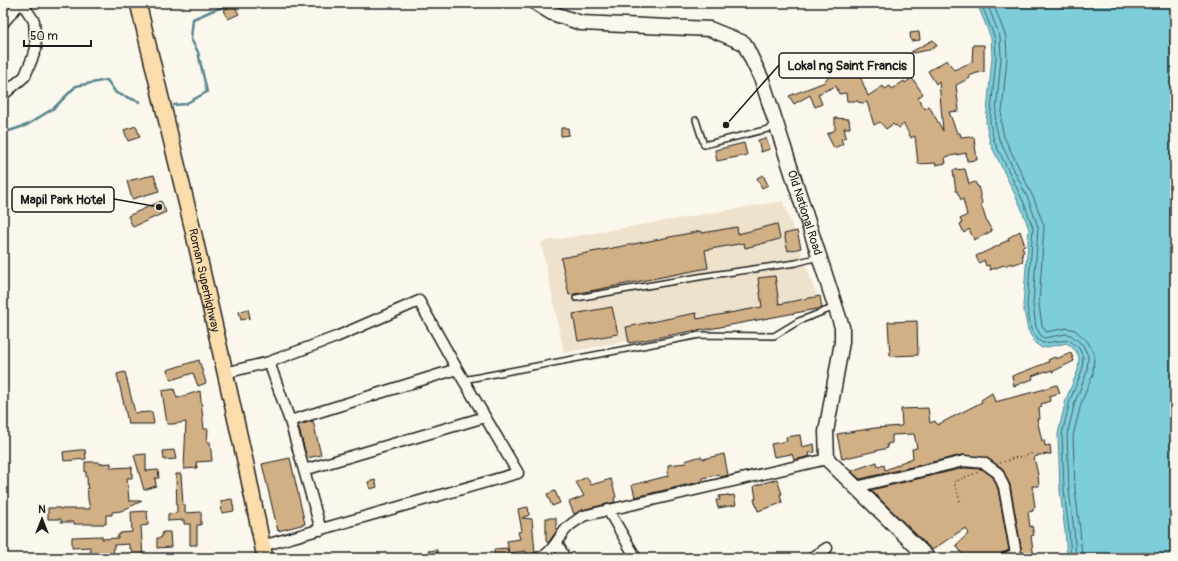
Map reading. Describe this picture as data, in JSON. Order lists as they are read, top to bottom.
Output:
{
  "streets": {
    "main road": ["Old National Road", "Roman Superhighway"]
  },
  "places": ["Lokal ng Saint Francis", "Mapil Park Hotel"],
  "scale_bar": "50 m",
  "north": "top"
}
